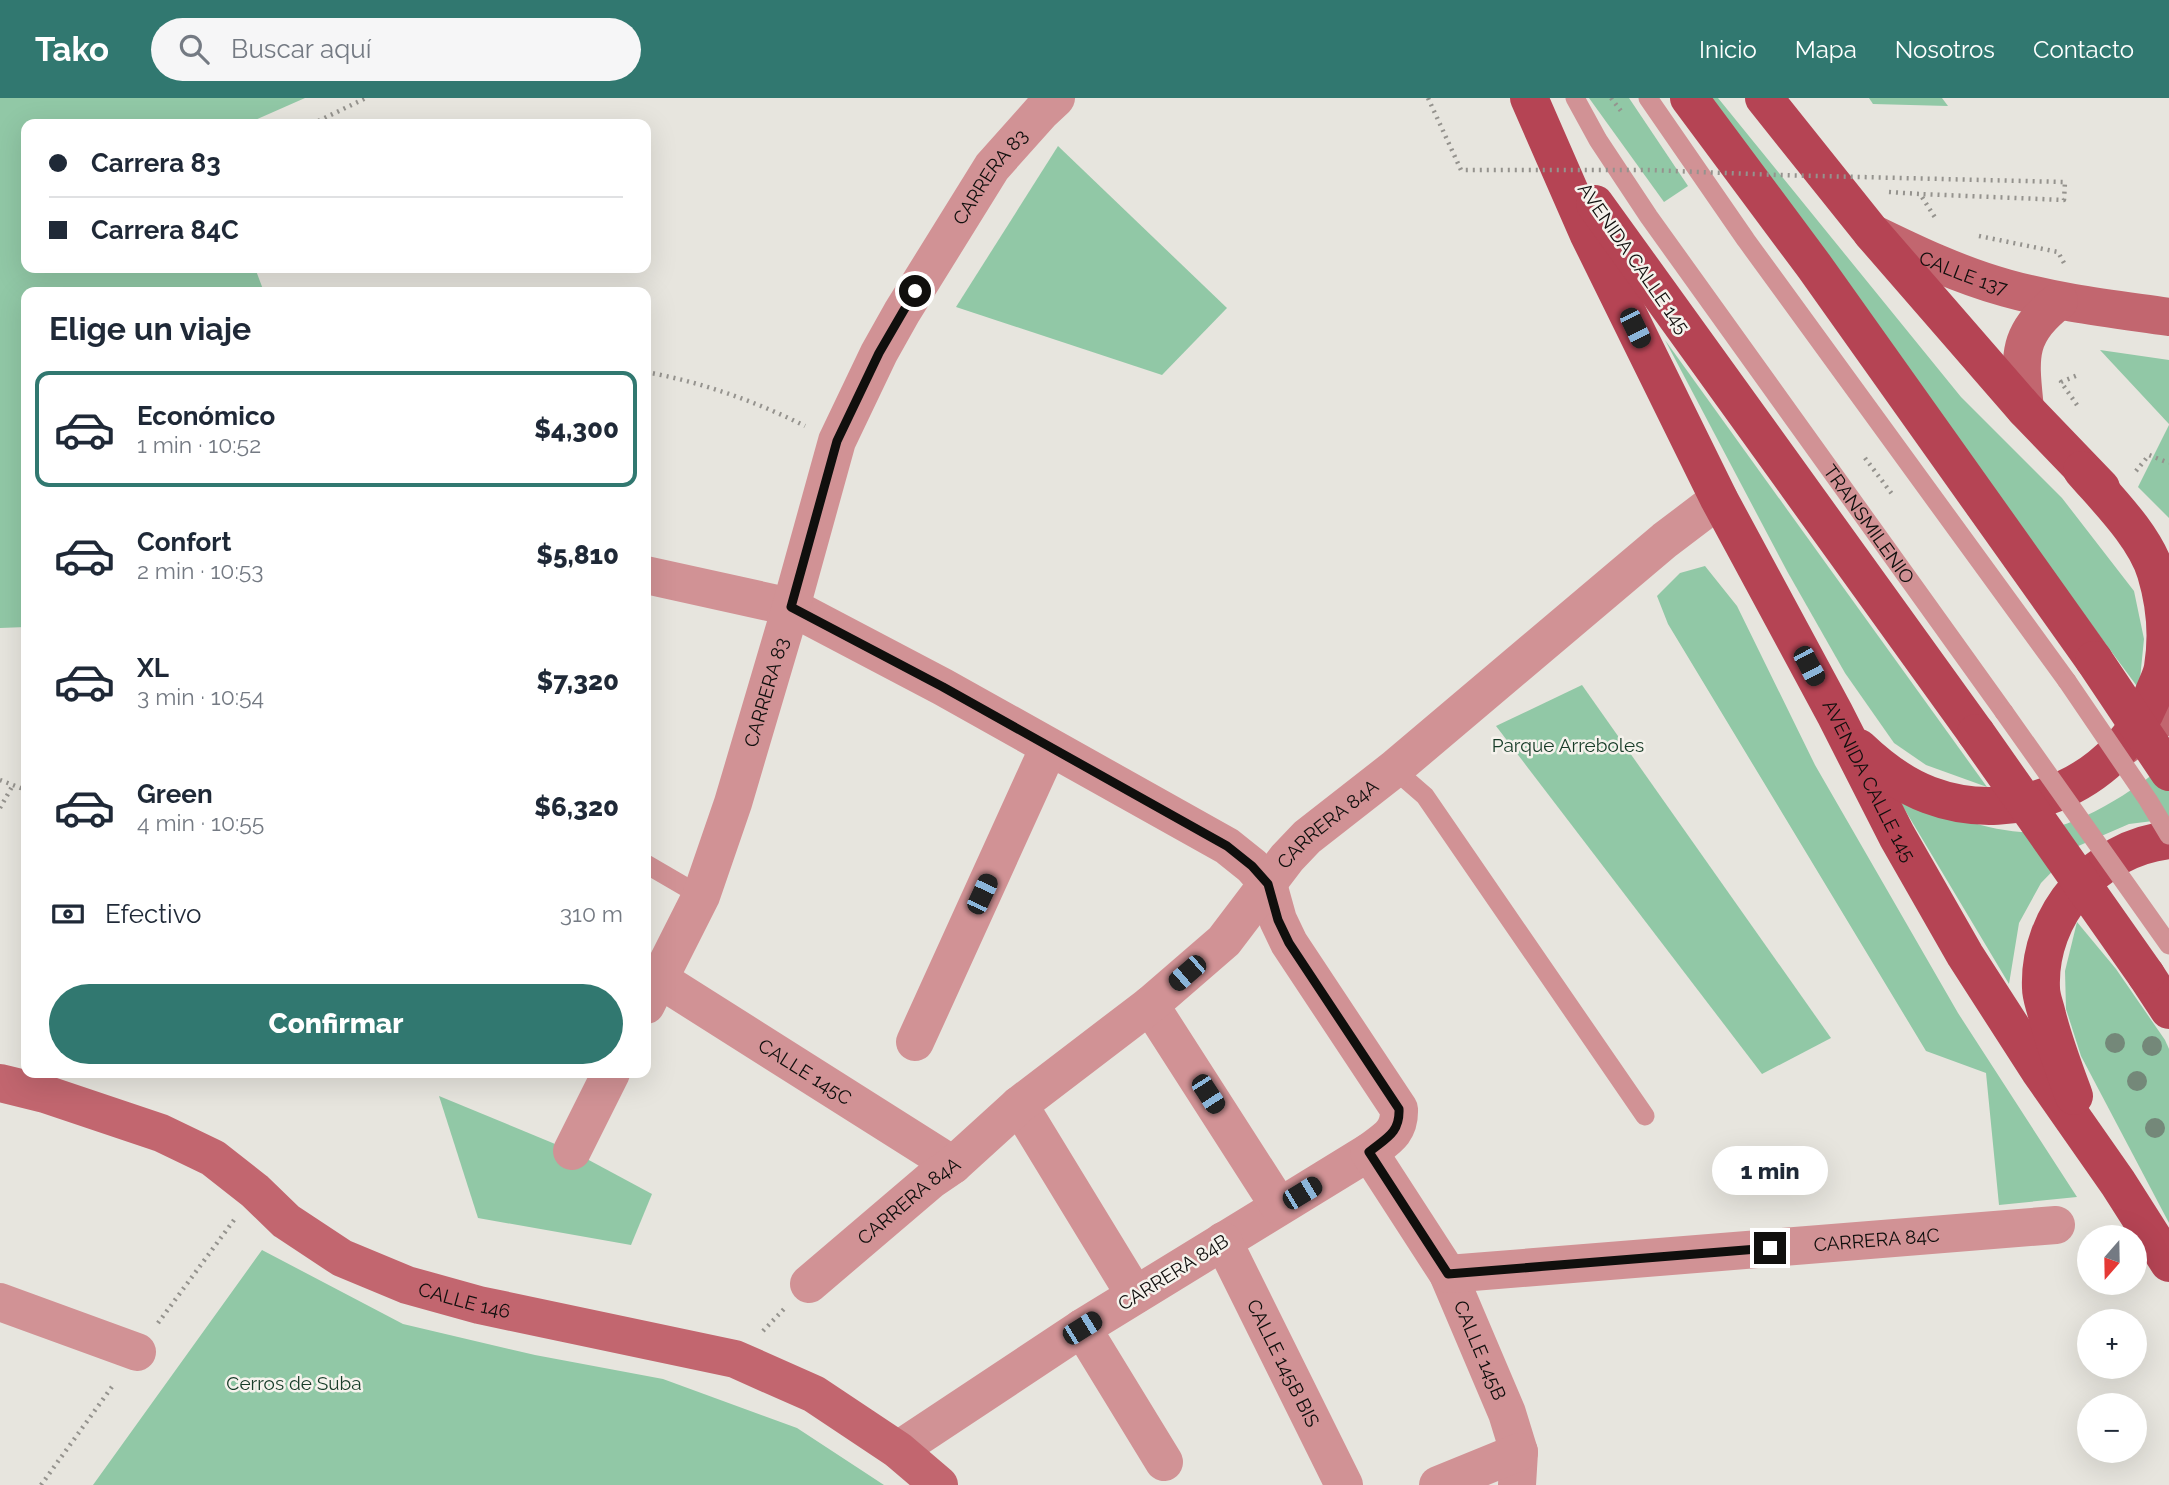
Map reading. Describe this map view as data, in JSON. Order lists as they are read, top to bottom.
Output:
{
  "streets": {
    "main road": ["AVENIDA CALLE 145"],
    "street": [
      "CARRERA 83",
      "CALLE 137",
      "CARRERA 84A",
      "CALLE 145C",
      "CARRERA 84C",
      "CARRERA 84B",
      "CALLE 146",
      "CALLE 145B",
      "CALLE 145B BIS"
    ],
    "lane": ["TRANSMILENIO"]
  },
  "crossings": [
    ["CARRERA 83", "CALLE 145C"],
    ["AVENIDA CALLE 145", "TRANSMILENIO"],
    ["AVENIDA CALLE 145", "CARRERA 84A"],
    ["CARRERA 84A", "CALLE 145C"],
    ["CARRERA 84A", "CARRERA 84B"],
    ["CARRERA 84C", "CALLE 145B"],
    ["CARRERA 84B", "CALLE 146"],
    ["CARRERA 84B", "CALLE 145B"],
    ["CARRERA 84B", "CALLE 145B BIS"]
  ],
  "parks": ["Parque Arreboles", "Cerros de Suba"],
  "north": "bottom",
  "page": {
    "header": "Tako",
    "search": "Buscar aquí",
    "nav": [
      "Inicio",
      "Mapa",
      "Nosotros",
      "Contacto"
    ],
    "banner": ["Carrera 83", "Carrera 84C"],
    "heading": "Elige un viaje",
    "list": [
      {
        "name": "Económico",
        "note": "1 min · 10:52",
        "value": "$4,300"
      },
      {
        "name": "Confort",
        "note": "2 min · 10:53",
        "value": "$5,810"
      },
      {
        "name": "XL",
        "note": "3 min · 10:54",
        "value": "$7,320"
      },
      {
        "name": "Green",
        "note": "4 min · 10:55",
        "value": "$6,320"
      }
    ],
    "pay": ["Efectivo", "310 m"],
    "buttons": "Confirmar",
    "bubble": "1 min",
    "map_buttons": ["+", "−"]
  }
}
